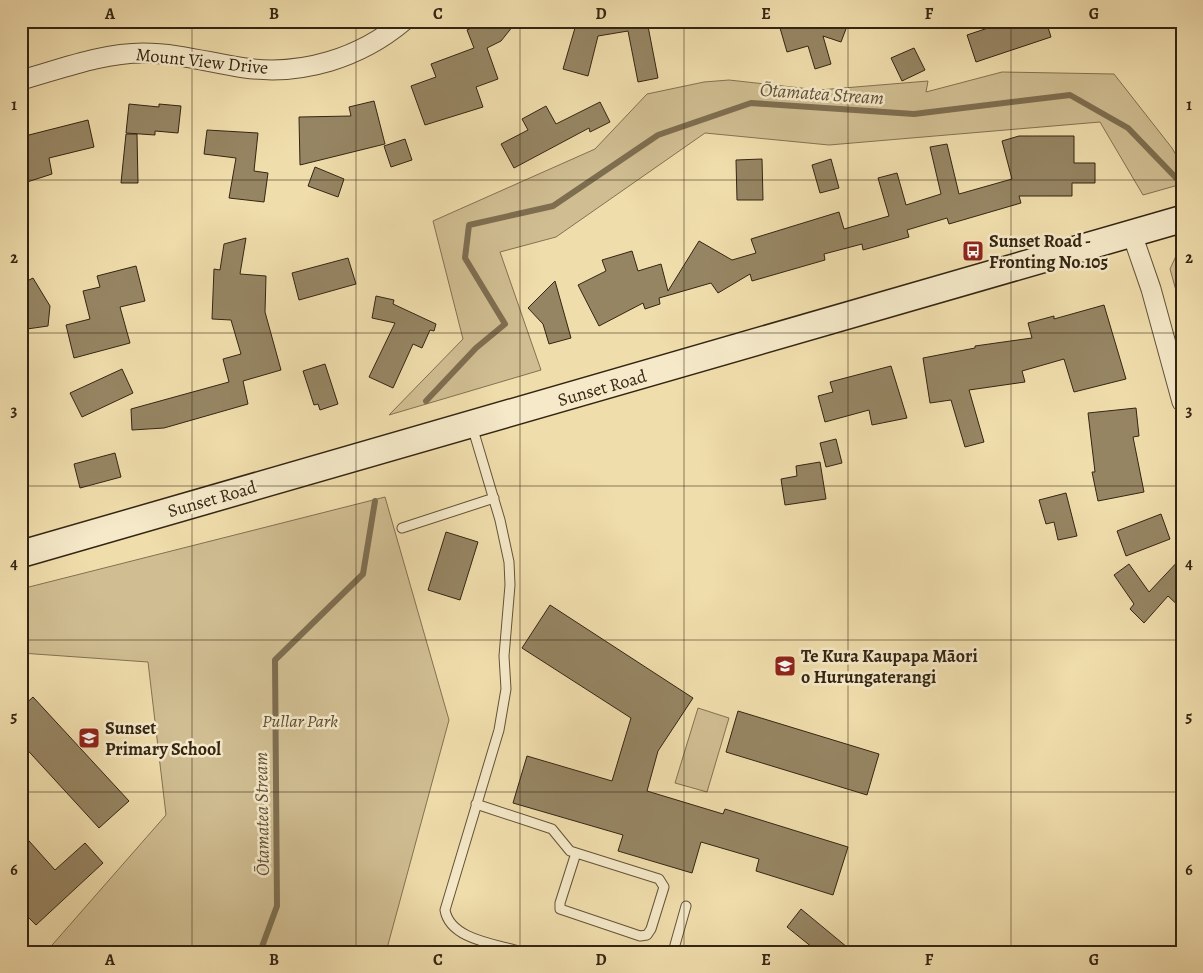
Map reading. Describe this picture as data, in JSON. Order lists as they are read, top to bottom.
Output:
{
  "streets": {
    "main road": ["Sunset Road"],
    "street": ["Mount View Drive"]
  },
  "water": ["Ōtamatea Stream"],
  "parks": ["Pullar Park"],
  "places": {
    "bus stop": ["Sunset Road - Fronting No.105"],
    "school or university": ["Te Kura Kaupapa Māori o Hurungaterangi", "Sunset Primary School"]
  },
  "grid": {
    "columns": [
      "A",
      "B",
      "C",
      "D",
      "E",
      "F",
      "G"
    ],
    "rows": [
      "1",
      "2",
      "3",
      "4",
      "5",
      "6"
    ]
  }
}
